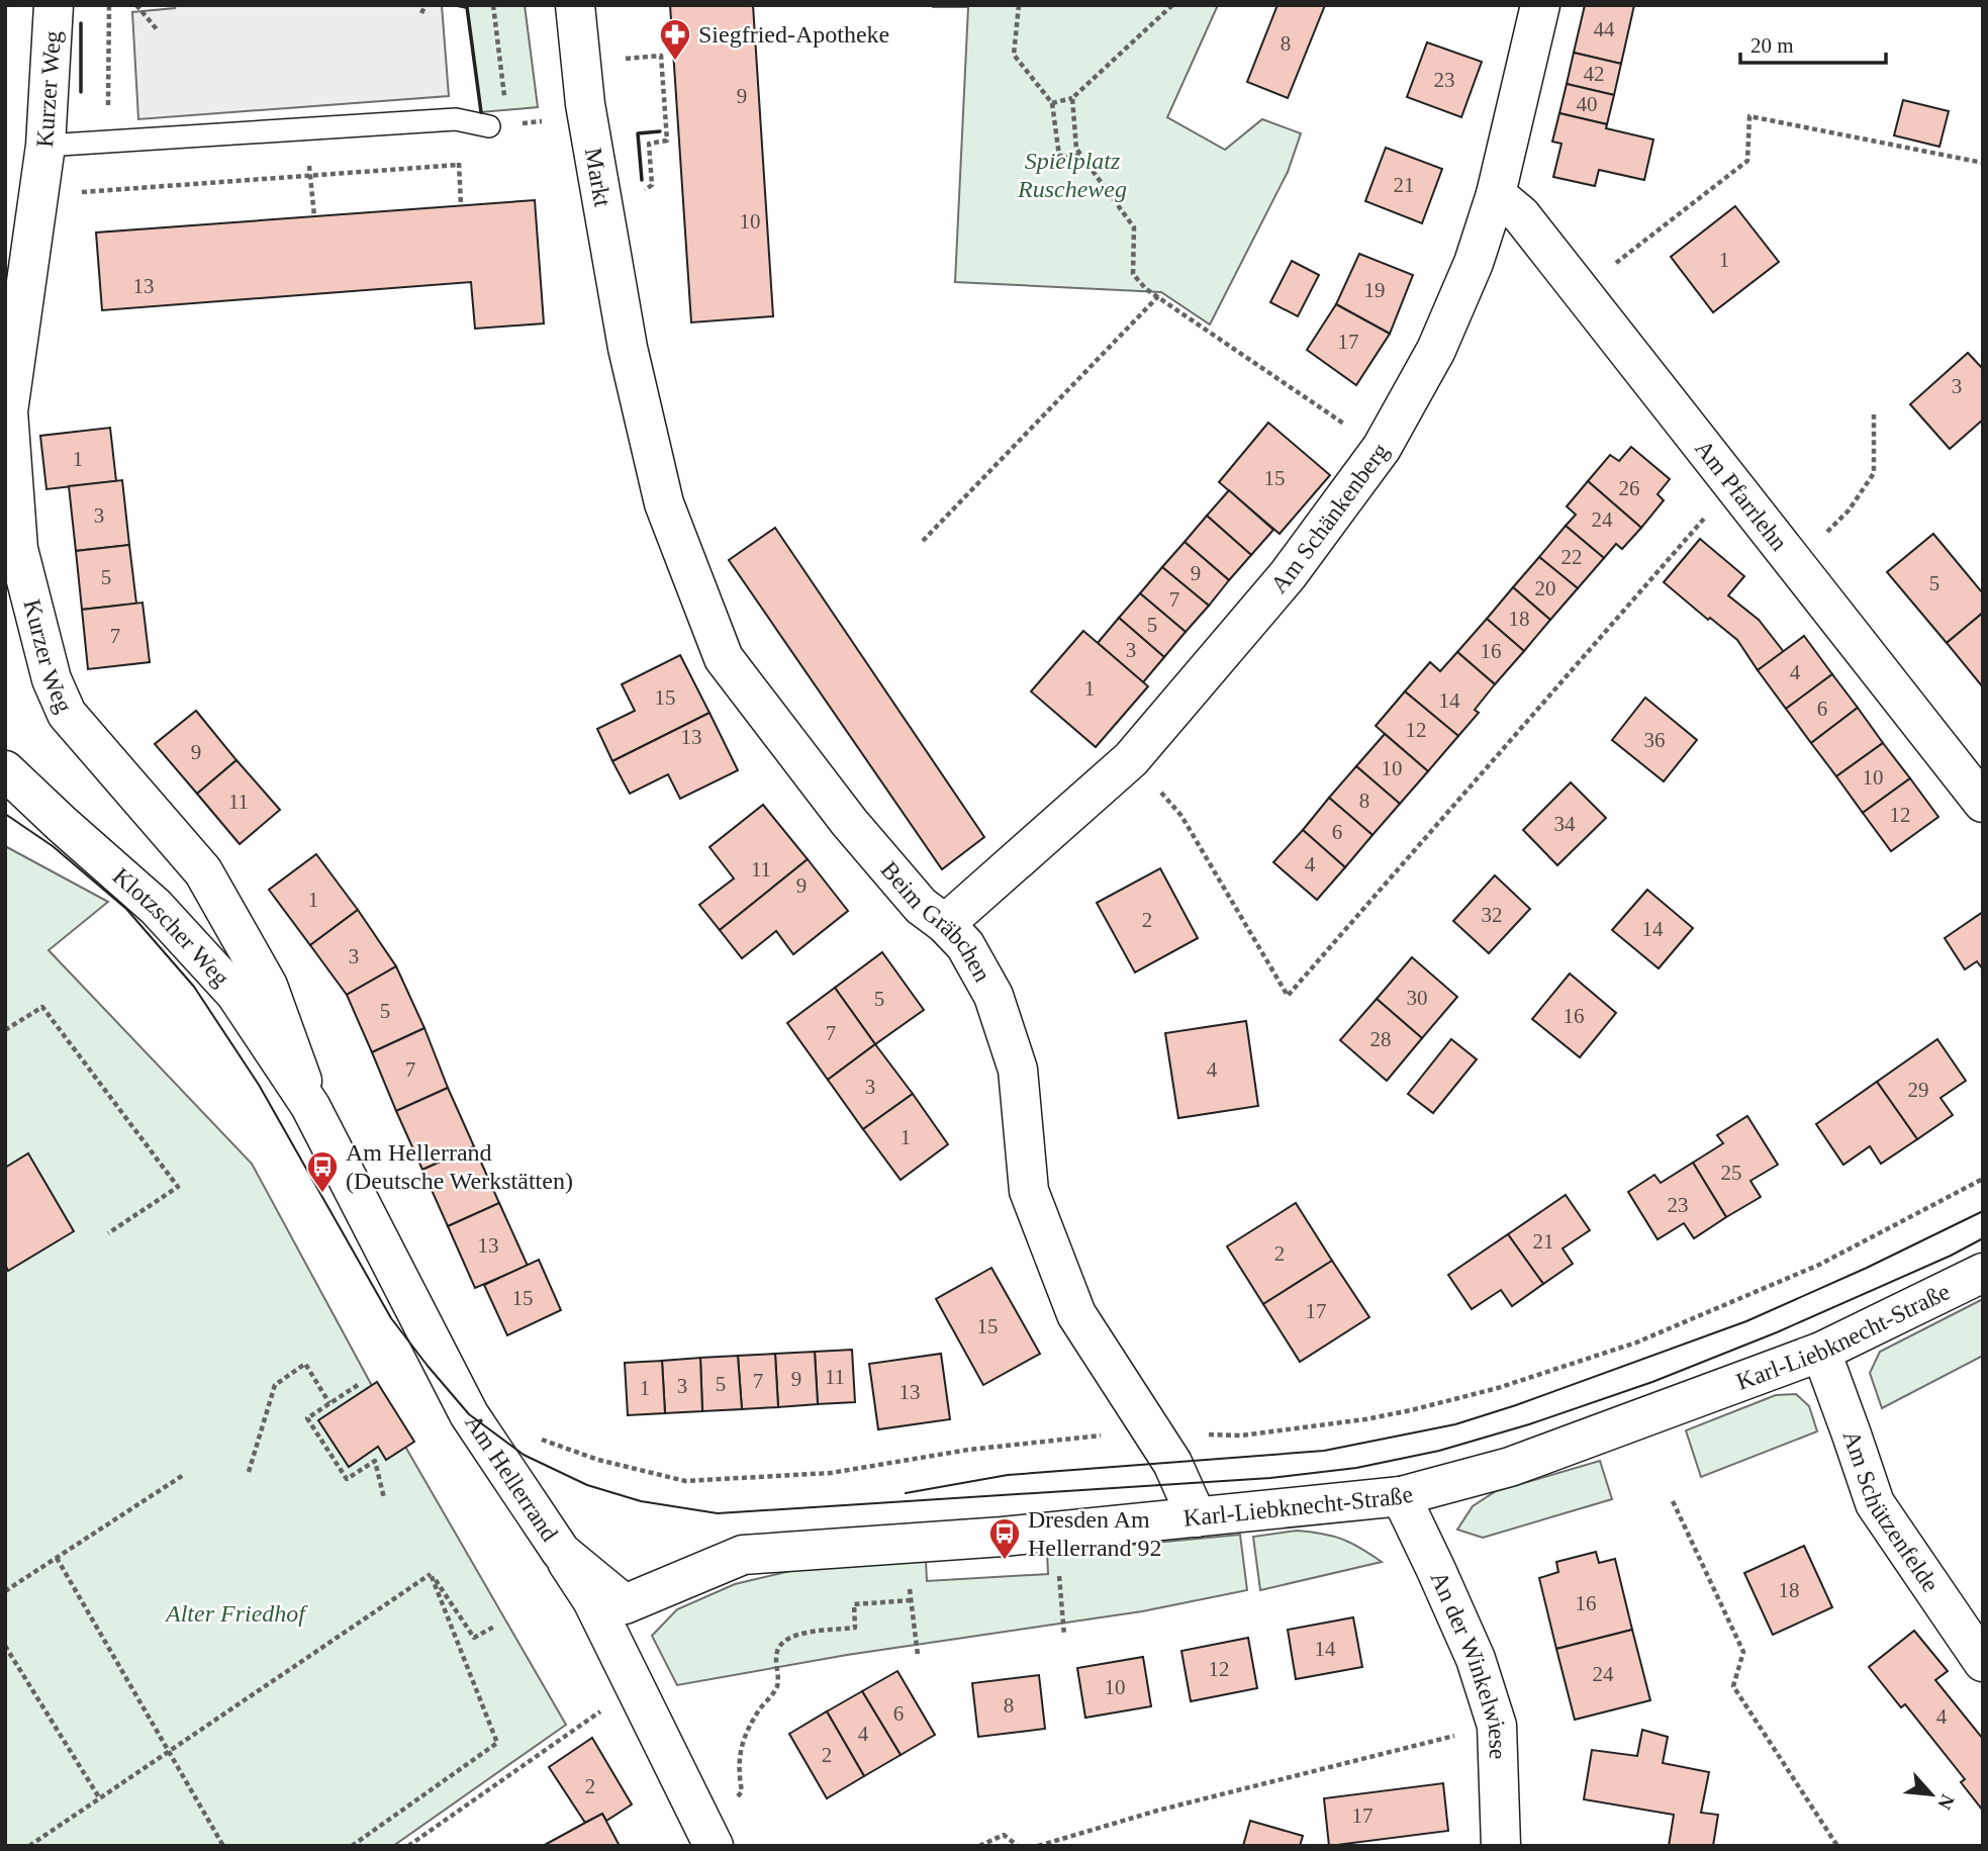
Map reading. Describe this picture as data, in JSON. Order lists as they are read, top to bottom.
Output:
{
  "streets": {
    "street": [
      "Kurzer Weg",
      "Markt",
      "Am Pfarrlehn",
      "Am Schänkenberg",
      "Beim Gräbchen",
      "Klotzscher Weg",
      "Karl-Liebknecht-Straße",
      "Am Hellerrand",
      "Am Schützenfelde",
      "An der Winkelwiese"
    ]
  },
  "crossings": [
    ["Kurzer Weg", "Klotzscher Weg"],
    ["Kurzer Weg", "Am Hellerrand"],
    ["Markt", "Beim Gräbchen"],
    ["Am Pfarrlehn", "Am Schänkenberg"],
    ["Am Schänkenberg", "Beim Gräbchen"],
    ["Beim Gräbchen", "Karl-Liebknecht-Straße"],
    ["Klotzscher Weg", "Am Hellerrand"],
    ["Karl-Liebknecht-Straße", "Am Hellerrand"],
    ["Karl-Liebknecht-Straße", "Am Schützenfelde"],
    ["Karl-Liebknecht-Straße", "An der Winkelwiese"]
  ],
  "parks": ["Spielplatz Ruscheweg", "Alter Friedhof"],
  "places": {
    "pharmacy": ["Siegfried-Apotheke"],
    "bus stop": ["Am Hellerrand (Deutsche Werkstätten)", "Dresden Am Hellerrand 92"]
  },
  "house_numbers": [
    "44",
    "8",
    "42",
    "23",
    "9",
    "40",
    "21",
    "10",
    "1",
    "13",
    "19",
    "17",
    "3",
    "1",
    "15",
    "26",
    "3",
    "24",
    "22",
    "9",
    "5",
    "5",
    "20",
    "7",
    "18",
    "5",
    "7",
    "3",
    "16",
    "4",
    "1",
    "15",
    "14",
    "6",
    "12",
    "13",
    "36",
    "9",
    "10",
    "10",
    "8",
    "11",
    "12",
    "34",
    "6",
    "4",
    "11",
    "9",
    "1",
    "32",
    "2",
    "14",
    "3",
    "30",
    "5",
    "5",
    "16",
    "7",
    "28",
    "7",
    "4",
    "3",
    "29",
    "1",
    "25",
    "23",
    "21",
    "13",
    "2",
    "15",
    "17",
    "15",
    "11",
    "9",
    "7",
    "5",
    "3",
    "1",
    "13",
    "18",
    "16",
    "14",
    "12",
    "24",
    "10",
    "8",
    "6",
    "4",
    "4",
    "2",
    "2",
    "17"
  ],
  "scale_bar": "20 m",
  "north": "bottom right"
}
